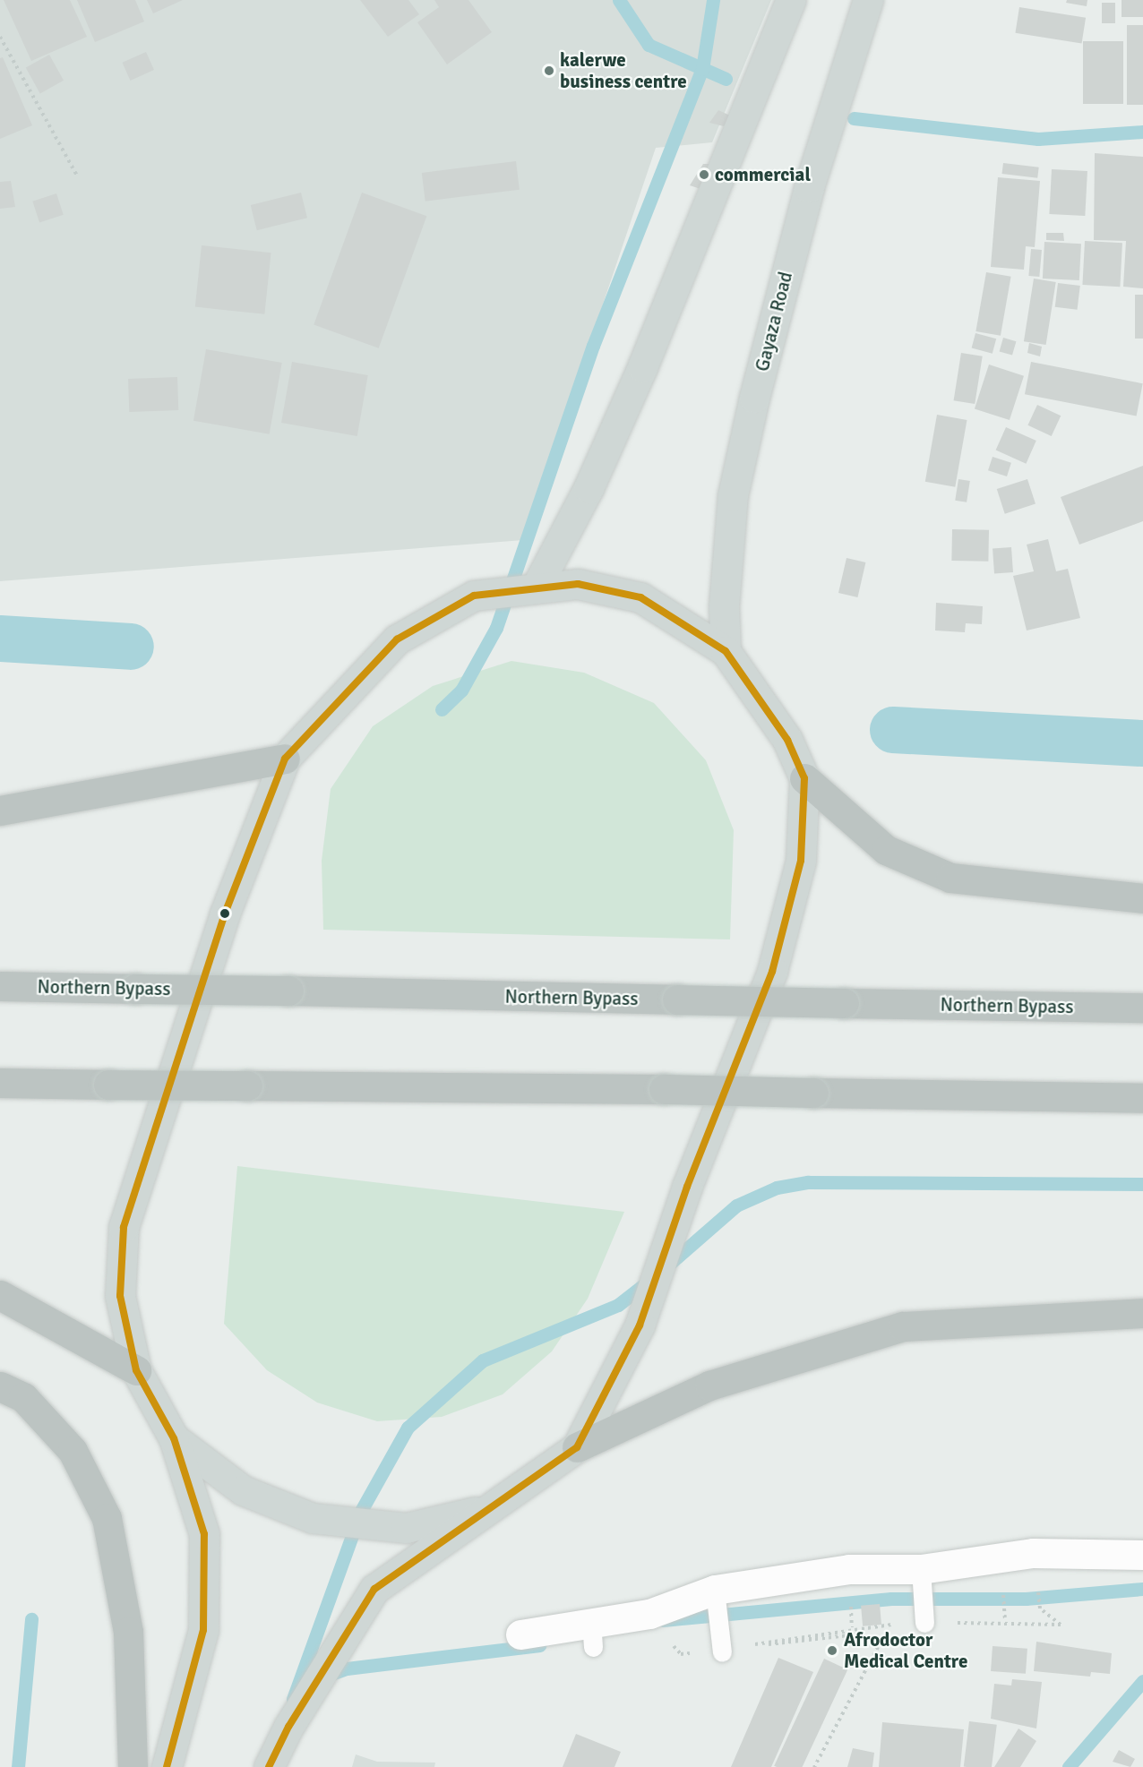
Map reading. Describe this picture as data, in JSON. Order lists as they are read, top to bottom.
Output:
{
  "streets": {
    "highway": ["Northern Bypass"],
    "main road": ["Gayaza Road"]
  },
  "places": ["kalerwe business centre", "commercial", "Afrodoctor Medical Centre"]
}
